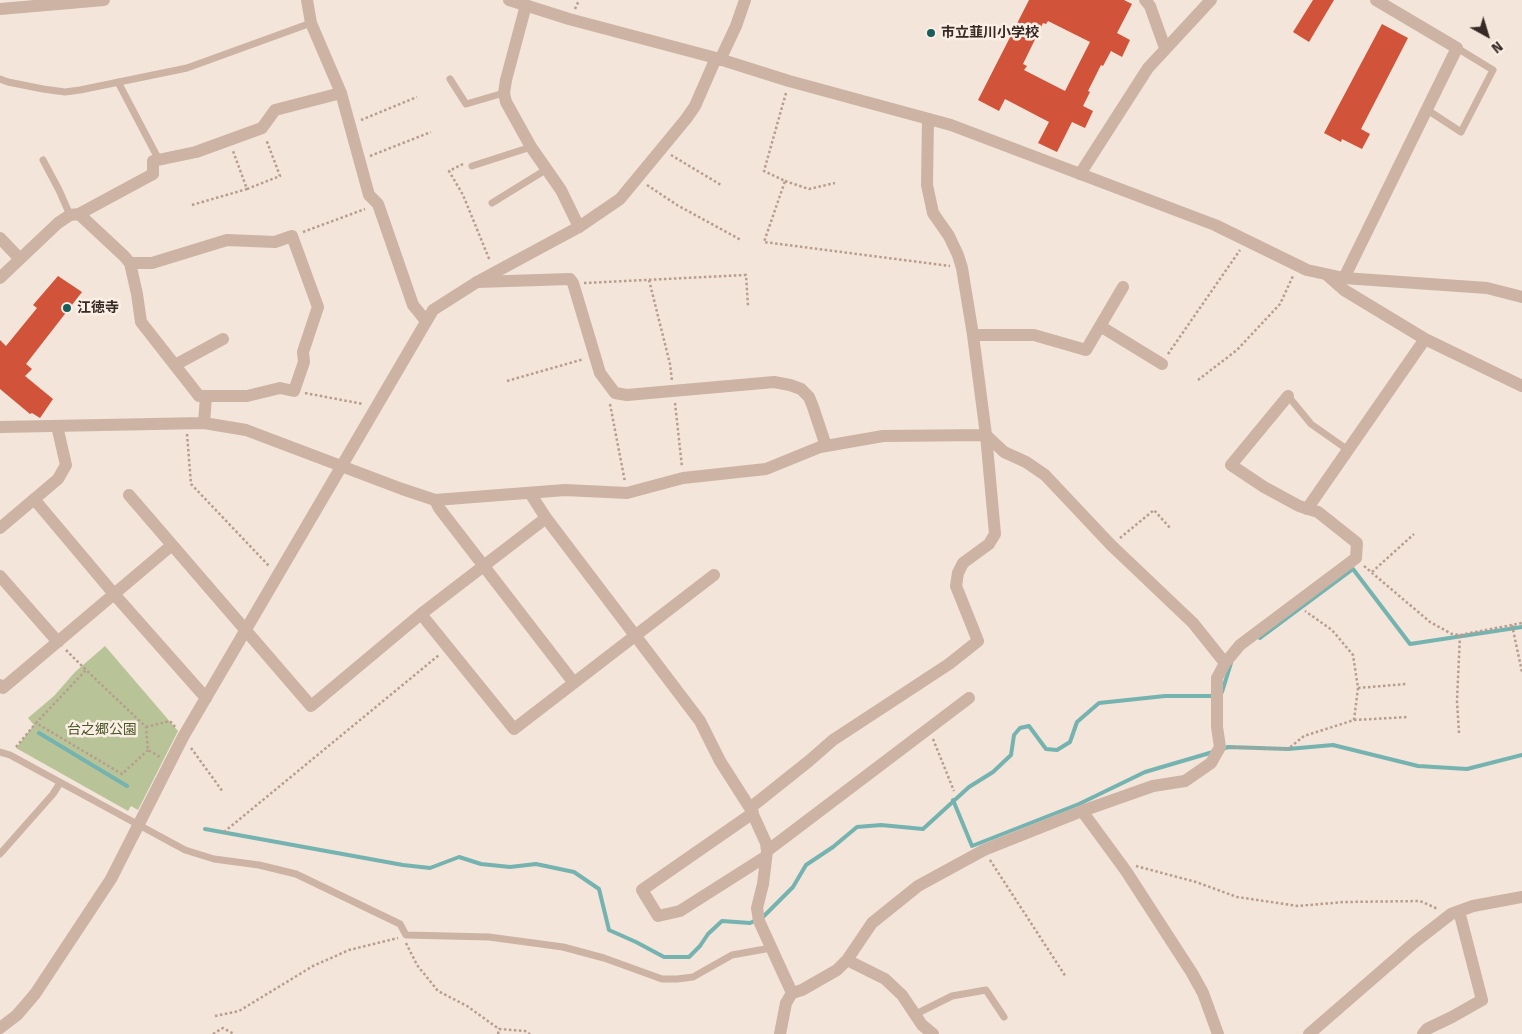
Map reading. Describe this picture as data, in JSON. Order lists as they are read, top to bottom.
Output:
{
  "parks": ["台之郷公園"],
  "places": ["市立韮川小学校", "江徳寺"],
  "north": "bottom right"
}
